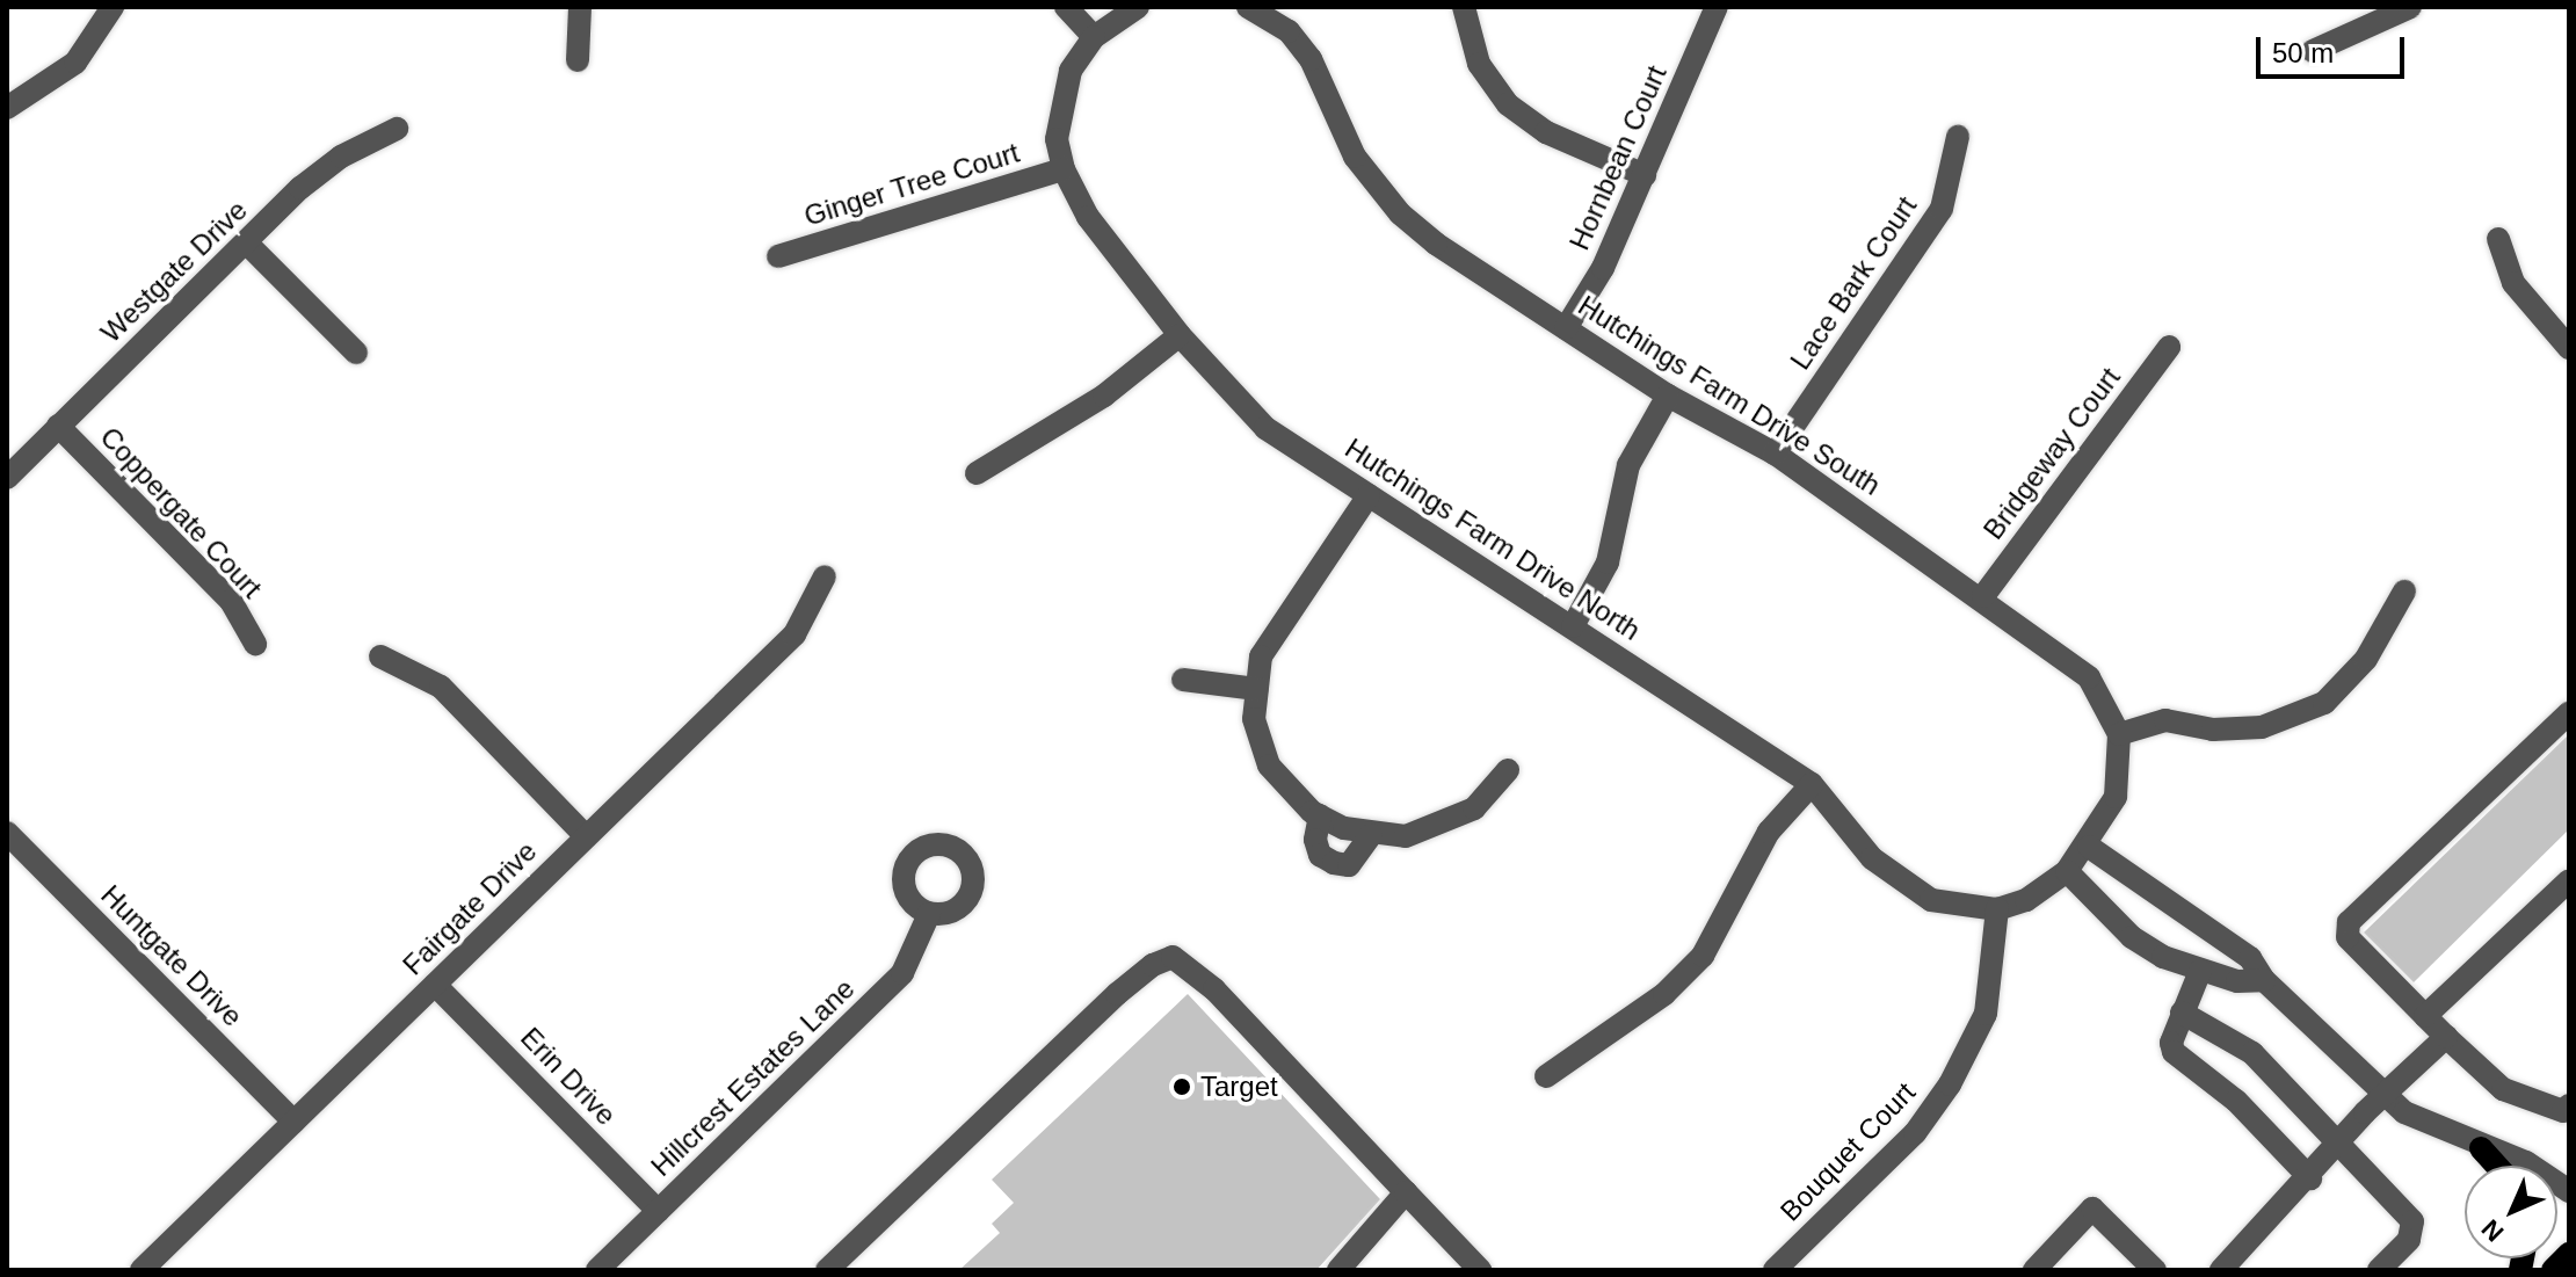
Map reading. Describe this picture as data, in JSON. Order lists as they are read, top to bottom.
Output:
{
  "streets": {
    "street": [
      "Hornbean Court",
      "Ginger Tree Court",
      "Westgate Drive",
      "Lace Bark Court",
      "Hutchings Farm Drive South",
      "Bridgeway Court",
      "Coppergate Court",
      "Hutchings Farm Drive North",
      "Fairgate Drive",
      "Huntgate Drive",
      "Erin Drive",
      "Hillcrest Estates Lane",
      "Bouquet Court"
    ]
  },
  "crossings": [
    ["Hornbean Court", "Hutchings Farm Drive South"],
    ["Ginger Tree Court", "Hutchings Farm Drive North"],
    ["Westgate Drive", "Coppergate Court"],
    ["Lace Bark Court", "Hutchings Farm Drive South"],
    ["Hutchings Farm Drive South", "Bridgeway Court"],
    ["Hutchings Farm Drive North", "Bouquet Court"],
    ["Fairgate Drive", "Huntgate Drive"],
    ["Fairgate Drive", "Erin Drive"],
    ["Erin Drive", "Hillcrest Estates Lane"]
  ],
  "places": ["Target"],
  "scale_bar": "50 m",
  "north": "bottom left"
}
